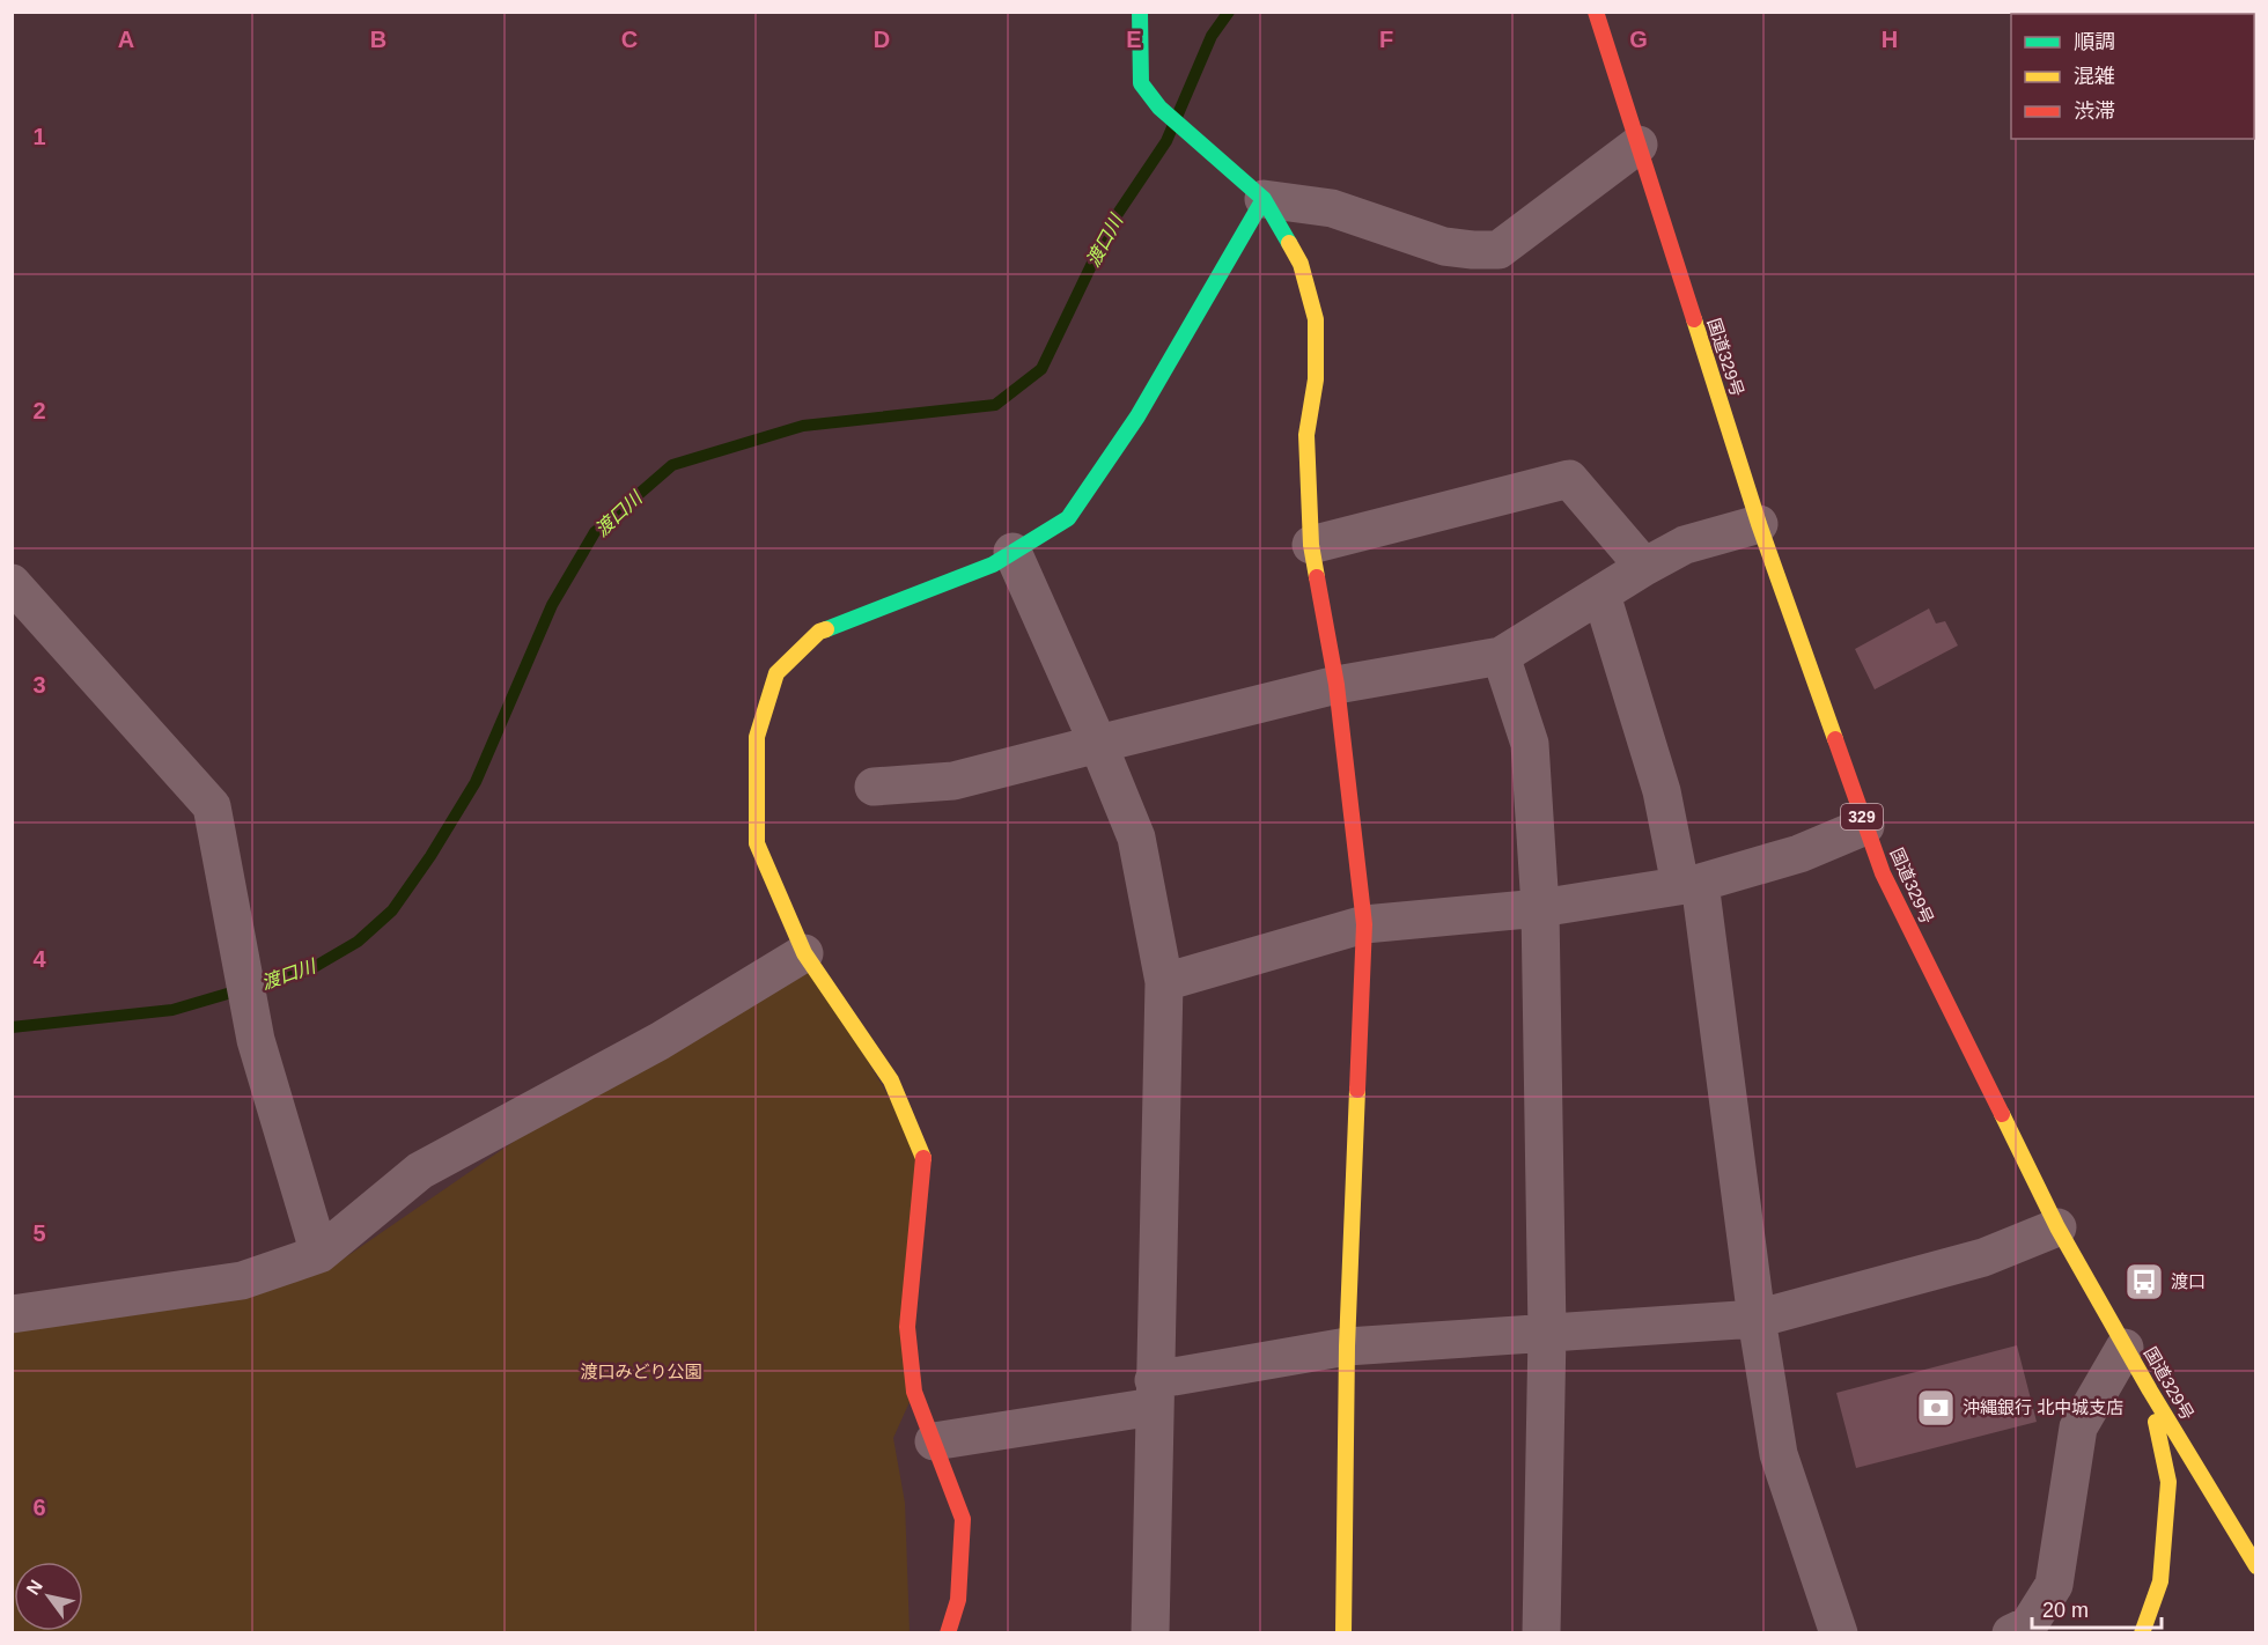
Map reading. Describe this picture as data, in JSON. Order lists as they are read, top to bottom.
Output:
{
  "streets": {
    "main road": ["国道329号", "329"]
  },
  "water": ["渡口川"],
  "parks": ["渡口みどり公園"],
  "places": {
    "bus stop": ["渡口"],
    "bank": ["沖縄銀行 北中城支店"]
  },
  "legend": ["順調", "混雑", "渋滞"],
  "scale_bar": "20 m",
  "north": "top left",
  "grid": {
    "columns": [
      "A",
      "B",
      "C",
      "D",
      "E",
      "F",
      "G",
      "H"
    ],
    "rows": [
      "1",
      "2",
      "3",
      "4",
      "5",
      "6"
    ]
  }
}
